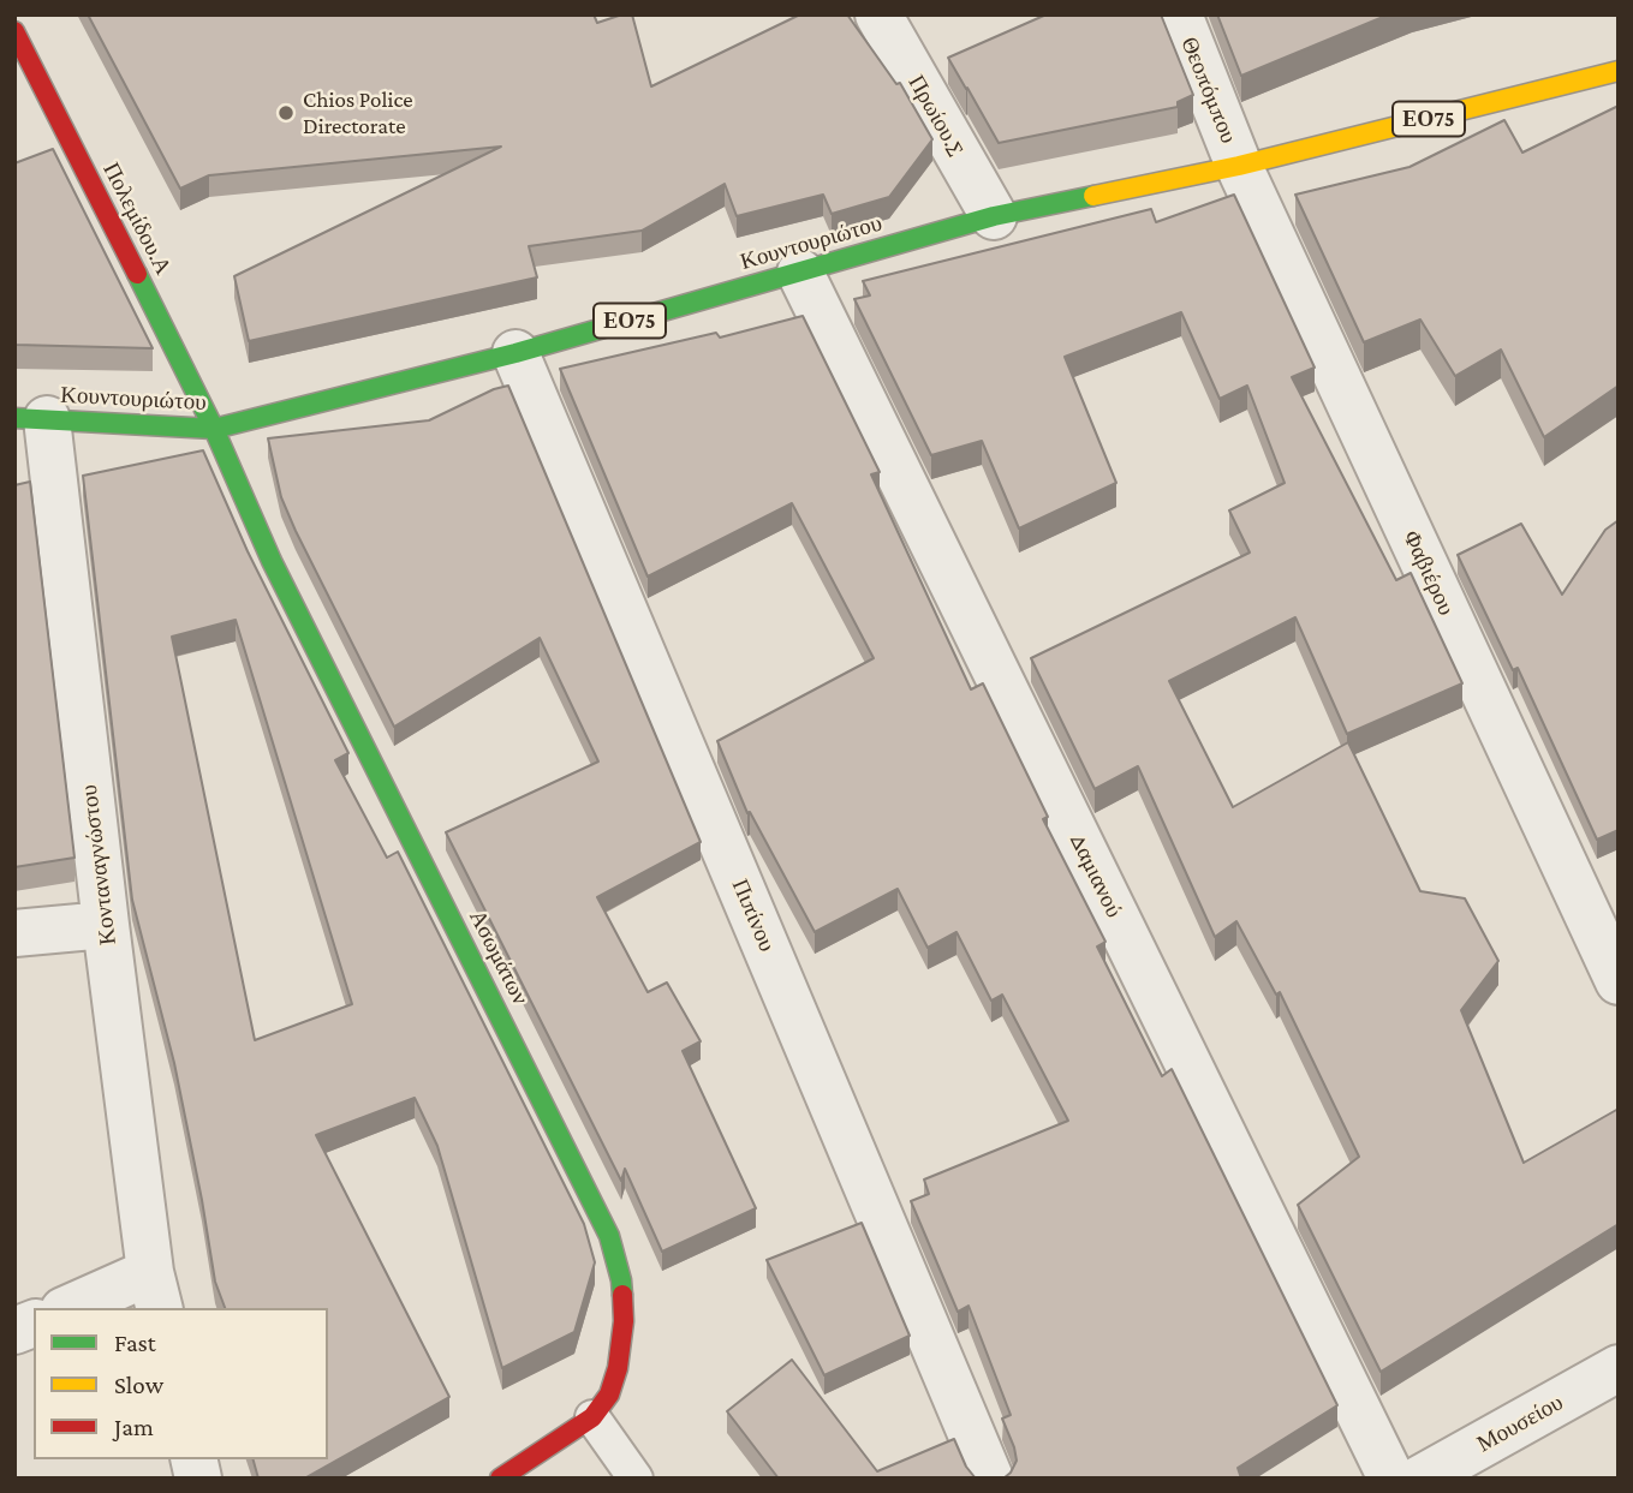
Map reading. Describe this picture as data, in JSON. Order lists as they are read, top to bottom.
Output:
{
  "streets": {
    "main road": [
      "ΕΟ75",
      "Πολεμίδου.Α",
      "Κουντουριώτου",
      "Ασωμάτων"
    ],
    "street": [
      "Θεοπόμπου",
      "Πρωίου.Σ",
      "Φαβιέρου",
      "Κονταναγνώστου",
      "Δαμιανού",
      "Πιπίνου",
      "Μουσείου"
    ]
  },
  "crossings": [
    ["Θεοπόμπου", "Κουντουριώτου"],
    ["Θεοπόμπου", "Φαβιέρου"],
    ["Πρωίου.Σ", "Κουντουριώτου"],
    ["Πολεμίδου.Α", "Κουντουριώτου"],
    ["Πολεμίδου.Α", "Ασωμάτων"],
    ["Κουντουριώτου", "Φαβιέρου"],
    ["Κουντουριώτου", "Κονταναγνώστου"],
    ["Κουντουριώτου", "Δαμιανού"],
    ["Κουντουριώτου", "Πιπίνου"],
    ["Κουντουριώτου", "Ασωμάτων"]
  ],
  "places": ["Chios Police Directorate"],
  "legend": ["Fast", "Slow", "Jam"]
}
